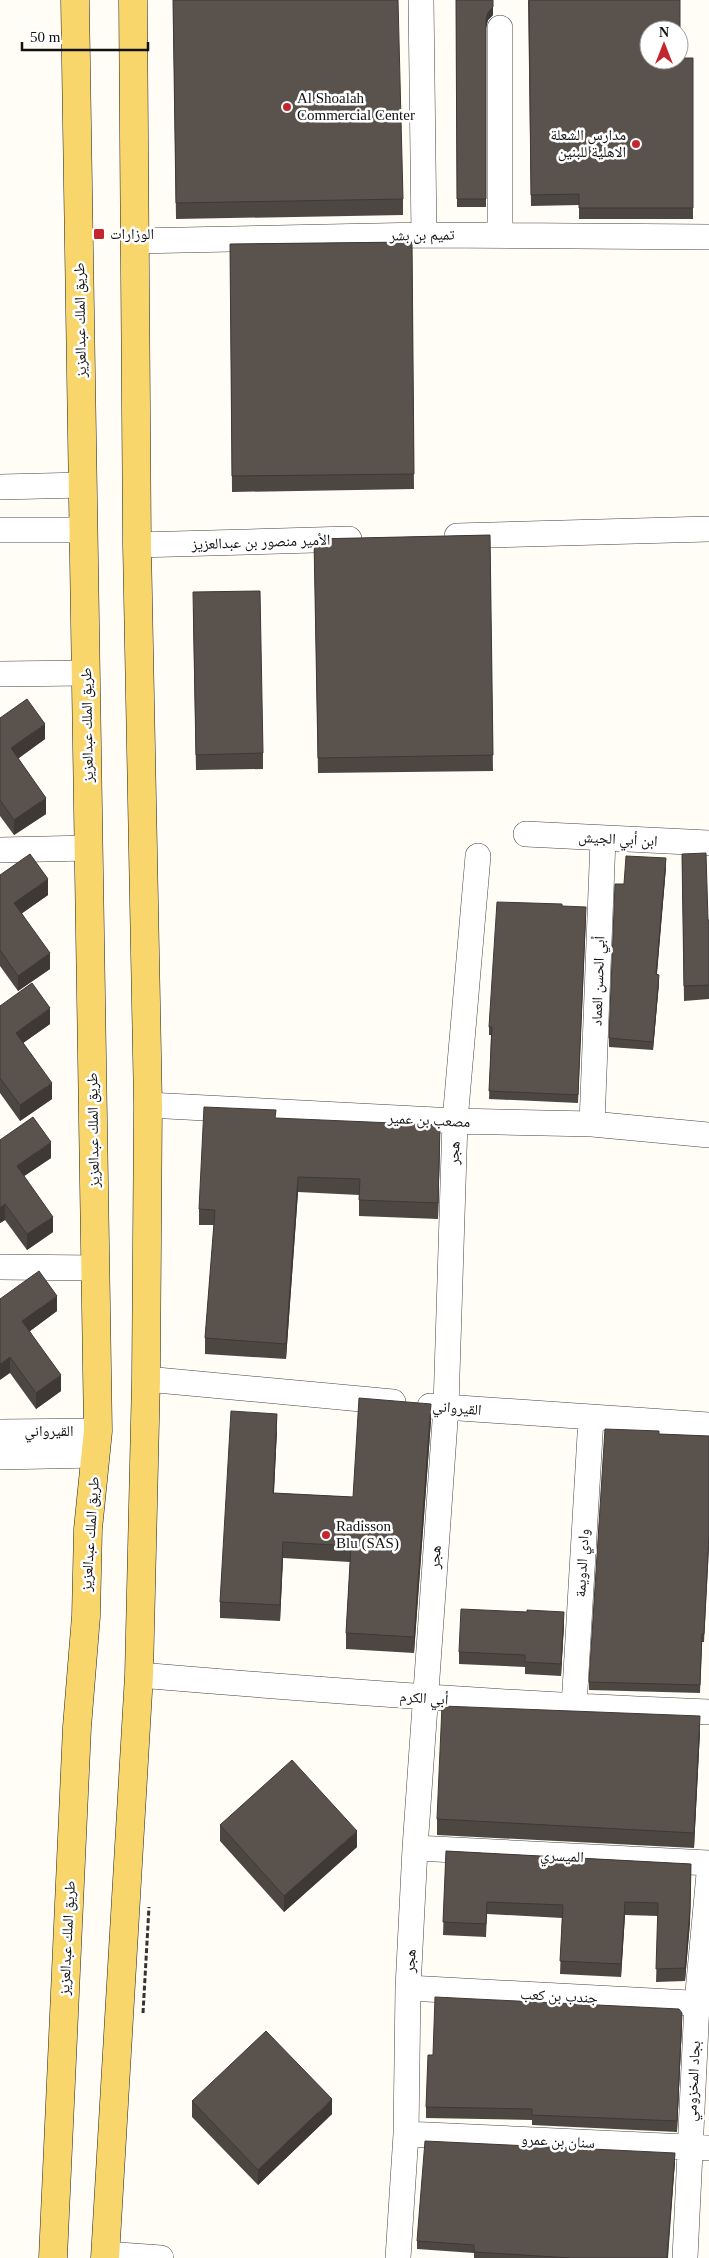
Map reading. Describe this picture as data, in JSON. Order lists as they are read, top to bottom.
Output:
{
  "streets": {
    "main road": ["طريق الملك عبدالعزيز"],
    "street": [
      "تميم بن بشر",
      "الأمير منصور بن عبدالعزيز",
      "ابن أبي الجيش",
      "أبي الحسن العماد",
      "مصعب بن عمير",
      "هجر",
      "القيرواني",
      "وادي الدويمة",
      "أبي الكرم",
      "الميسري",
      "جندب بن كعب",
      "بجاد المخزومي",
      "سنان بن عمرو"
    ]
  },
  "crossings": [
    ["طريق الملك عبدالعزيز", "القيرواني"],
    ["ابن أبي الجيش", "أبي الحسن العماد"],
    ["أبي الحسن العماد", "مصعب بن عمير"],
    ["مصعب بن عمير", "هجر"],
    ["هجر", "القيرواني"],
    ["هجر", "أبي الكرم"],
    ["هجر", "الميسري"],
    ["هجر", "جندب بن كعب"],
    ["هجر", "سنان بن عمرو"],
    ["القيرواني", "وادي الدويمة"],
    ["وادي الدويمة", "أبي الكرم"],
    ["جندب بن كعب", "بجاد المخزومي"],
    ["بجاد المخزومي", "سنان بن عمرو"]
  ],
  "places": {
    "other": ["Al Shoalah Commercial Center", "مدارس الشعلة الاهلية للبنين", "Radisson Blu (SAS)"],
    "transit": ["الوزارات"]
  },
  "scale_bar": "50 m",
  "north": "top"
}
